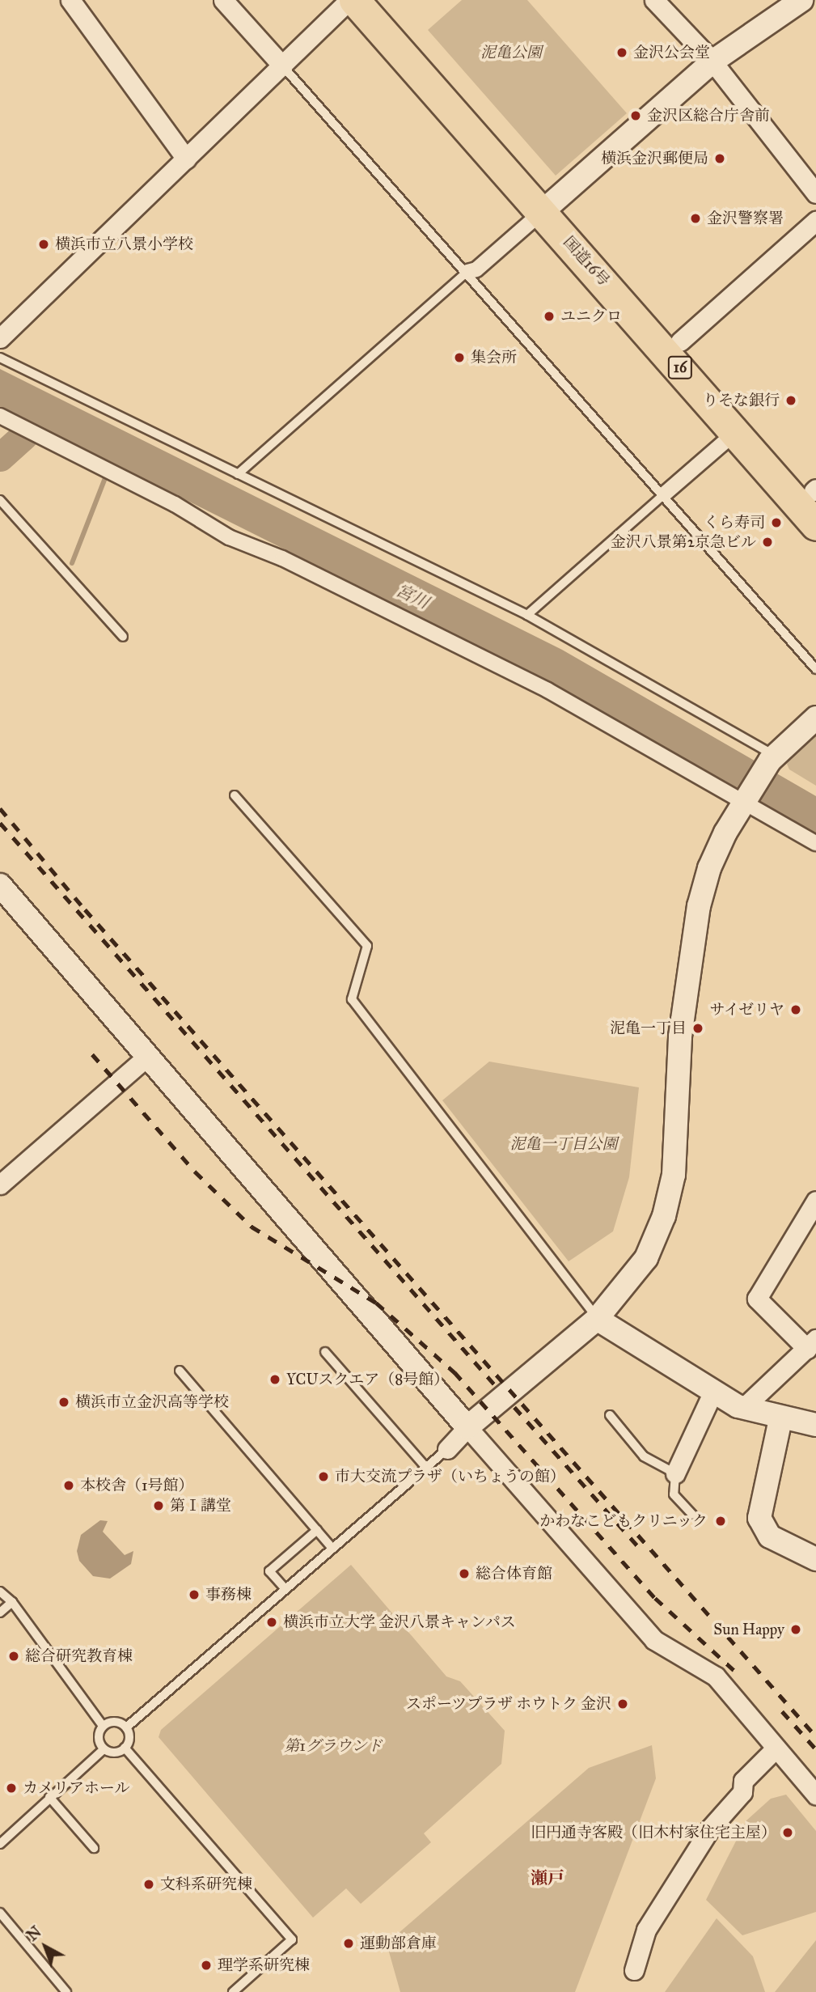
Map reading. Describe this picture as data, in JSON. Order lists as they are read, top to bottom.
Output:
{
  "streets": {
    "highway": ["国道16号", "16"]
  },
  "districts": ["瀬戸"],
  "water": ["宮川"],
  "parks": ["泥亀公園", "泥亀一丁目公園", "第1グラウンド"],
  "places": [
    "金沢公会堂",
    "金沢区総合庁舎前",
    "横浜金沢郵便局",
    "金沢警察署",
    "横浜市立八景小学校",
    "ユニクロ",
    "集会所",
    "りそな銀行",
    "くら寿司",
    "金沢八景第2京急ビル",
    "サイゼリヤ",
    "泥亀一丁目",
    "YCUスクエア（8号館）",
    "横浜市立金沢高等学校",
    "市大交流プラザ（いちょうの館）",
    "本校舎（1号館）",
    "第Ⅰ講堂",
    "かわなこどもクリニック",
    "総合体育館",
    "事務棟",
    "横浜市立大学 金沢八景キャンパス",
    "Sun Happy",
    "総合研究教育棟",
    "スポーツプラザ ホウトク 金沢",
    "カメリアホール",
    "旧円通寺客殿（旧木村家住宅主屋）",
    "文科系研究棟",
    "運動部倉庫",
    "理学系研究棟"
  ],
  "north": "top left"
}
